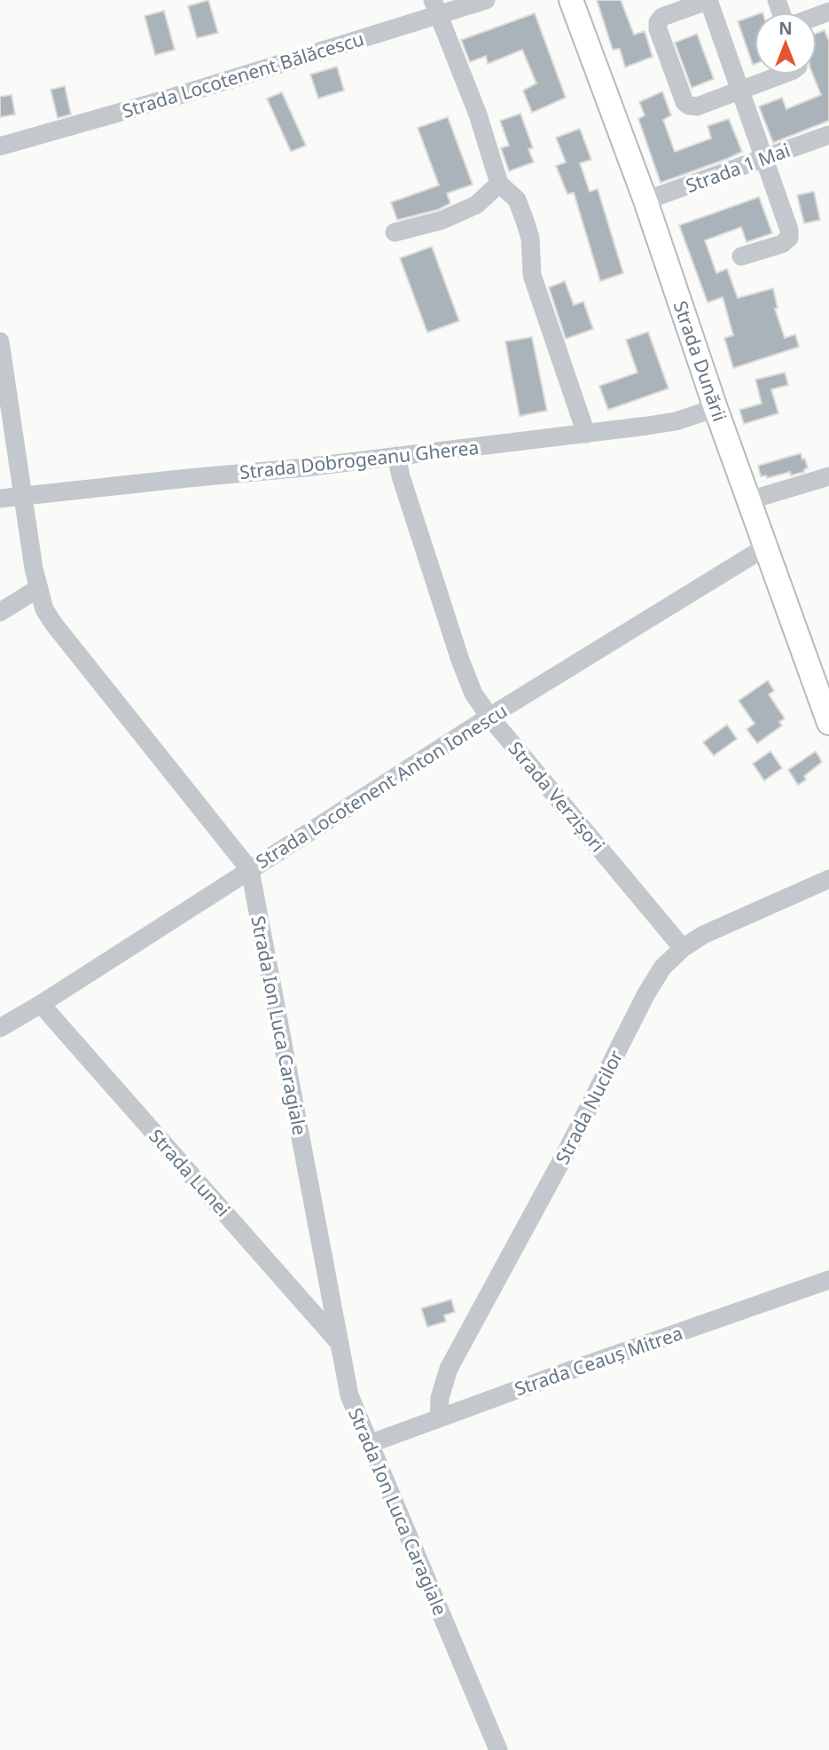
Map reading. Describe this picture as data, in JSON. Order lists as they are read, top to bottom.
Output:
{
  "streets": {
    "main road": ["Strada Dunării"],
    "street": [
      "Strada Locotenent Bălăcescu",
      "Strada 1 Mai",
      "Strada Dobrogeanu Gherea",
      "Strada Locotenent Anton Ionescu",
      "Strada Verzișori",
      "Strada Ion Luca Caragiale",
      "Strada Nucilor",
      "Strada Lunei",
      "Strada Ceauș Mitrea"
    ]
  },
  "crossings": [
    ["Strada 1 Mai", "Strada Dunării"],
    ["Strada Dunării", "Strada Dobrogeanu Gherea"],
    ["Strada Dunării", "Strada Locotenent Anton Ionescu"],
    ["Strada Dobrogeanu Gherea", "Strada Verzișori"],
    ["Strada Dobrogeanu Gherea", "Strada Ion Luca Caragiale"],
    ["Strada Locotenent Anton Ionescu", "Strada Verzișori"],
    ["Strada Locotenent Anton Ionescu", "Strada Ion Luca Caragiale"],
    ["Strada Locotenent Anton Ionescu", "Strada Lunei"],
    ["Strada Verzișori", "Strada Nucilor"],
    ["Strada Ion Luca Caragiale", "Strada Lunei"],
    ["Strada Ion Luca Caragiale", "Strada Ceauș Mitrea"],
    ["Strada Nucilor", "Strada Ceauș Mitrea"]
  ],
  "north": "top"
}
